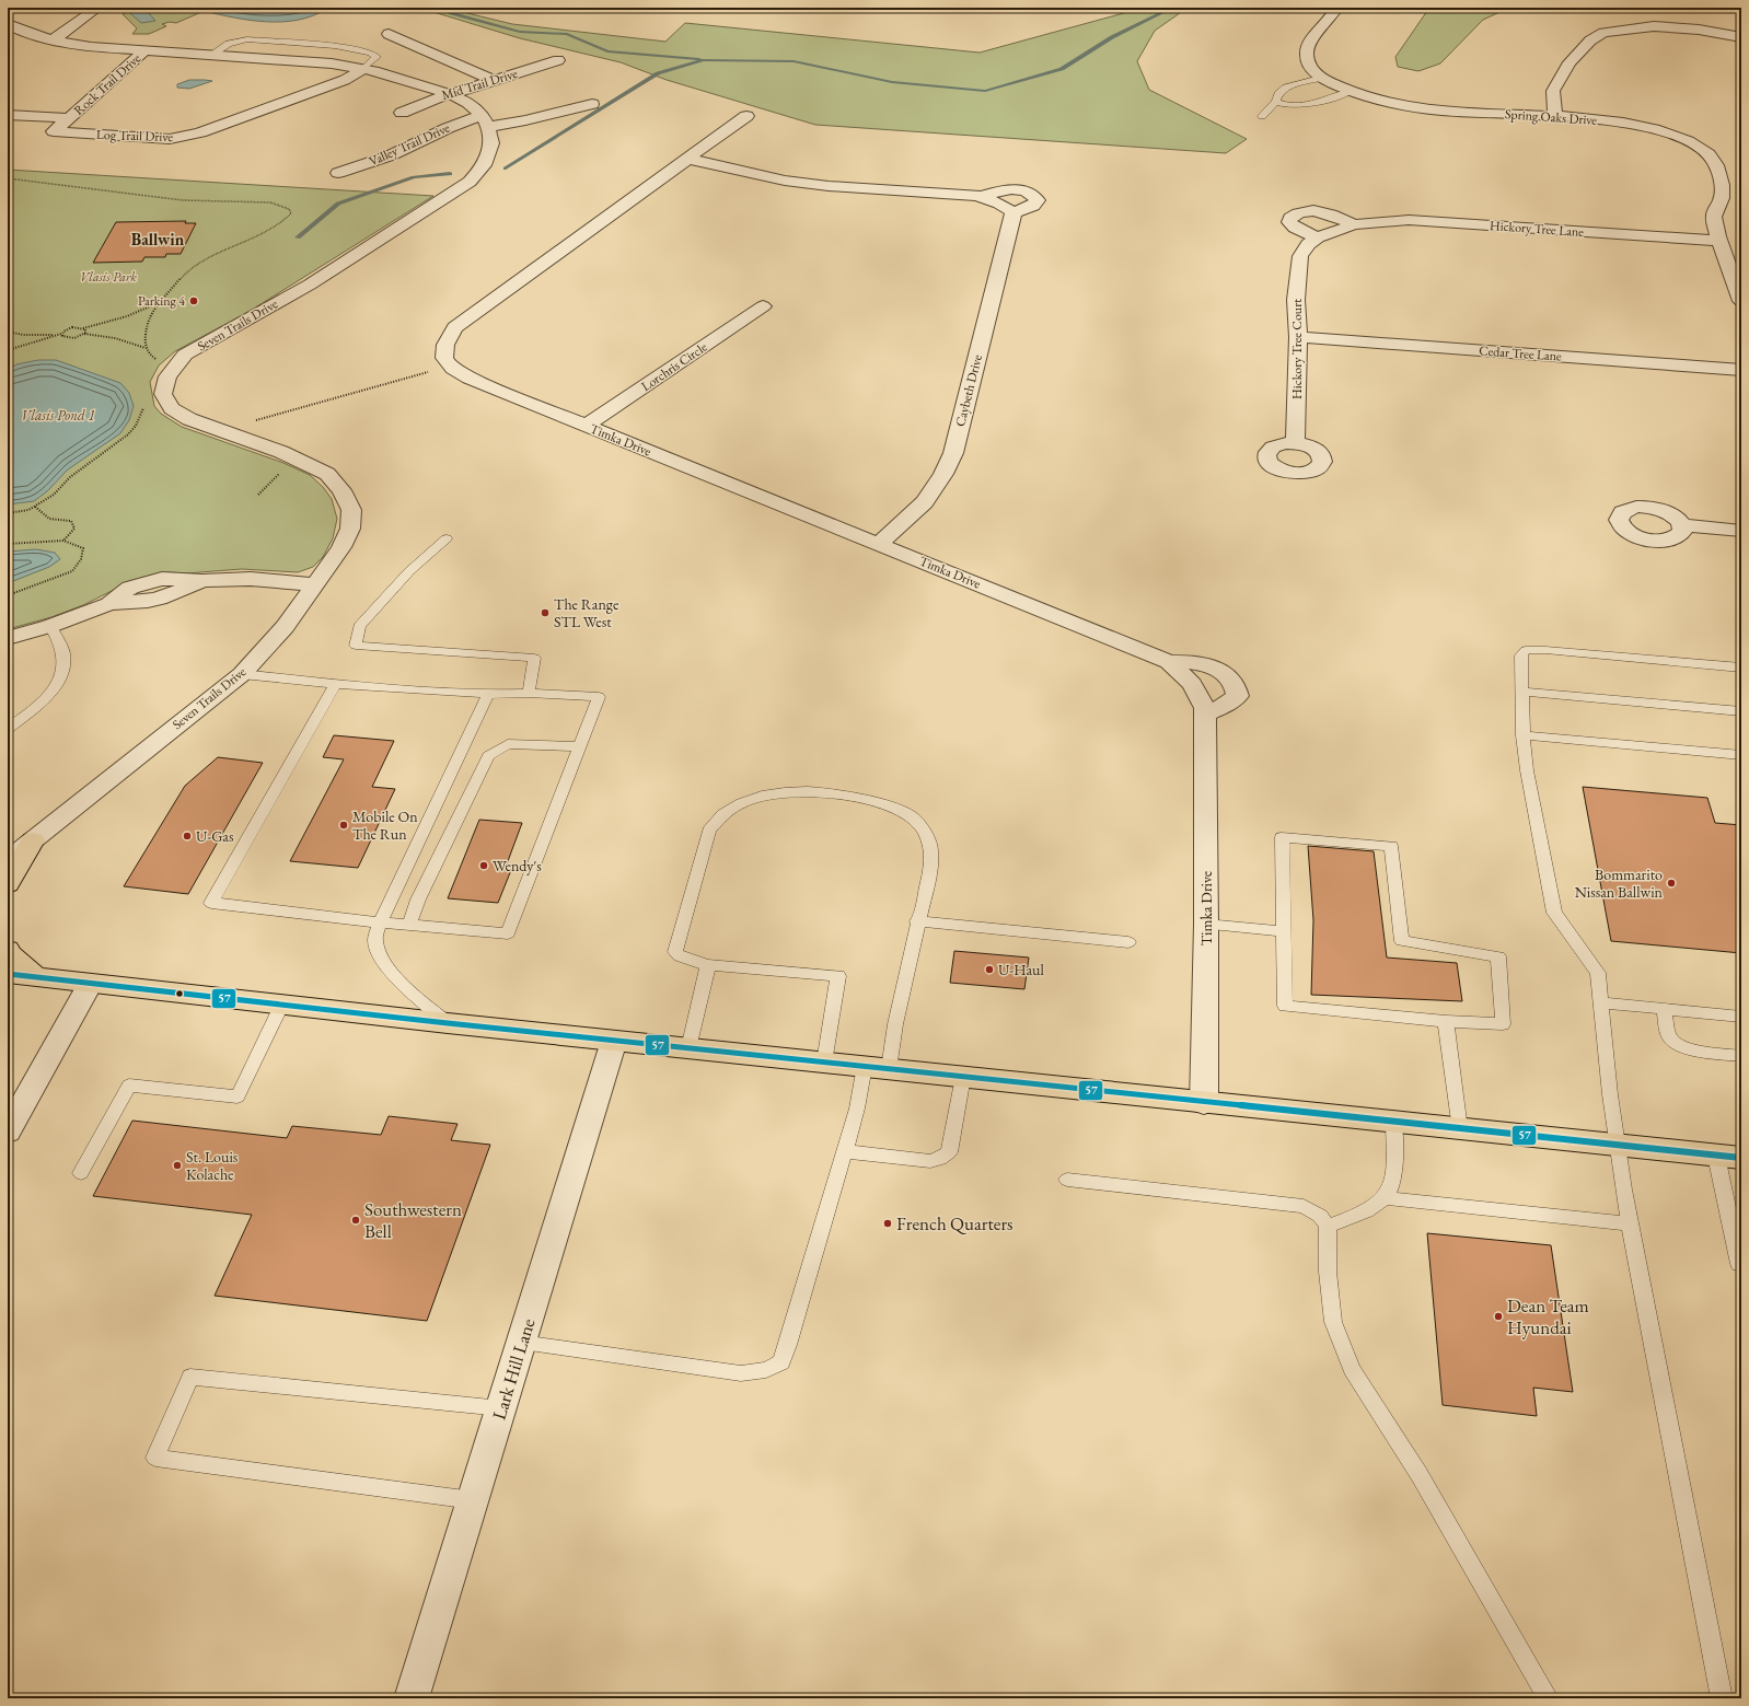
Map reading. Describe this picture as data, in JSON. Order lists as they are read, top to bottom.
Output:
{
  "streets": {
    "street": [
      "Rock Trail Drive",
      "Mid Trail Drive",
      "Spring Oaks Drive",
      "Log Trail Drive",
      "Valley Trail Drive",
      "Hickory Tree Lane",
      "Seven Trails Drive",
      "Hickory Tree Court",
      "Cedar Tree Lane",
      "Lorchris Circle",
      "Caybeth Drive",
      "Timka Drive",
      "Lark Hill Lane"
    ]
  },
  "crossings": [
    ["Rock Trail Drive", "Log Trail Drive"],
    ["Spring Oaks Drive", "Hickory Tree Lane"],
    ["Valley Trail Drive", "Seven Trails Drive"],
    ["Hickory Tree Lane", "Hickory Tree Court"],
    ["Hickory Tree Court", "Cedar Tree Lane"],
    ["Lorchris Circle", "Timka Drive"],
    ["Caybeth Drive", "Timka Drive"]
  ],
  "districts": ["Ballwin"],
  "water": ["Vlasis Pond 1"],
  "parks": ["Vlasis Park"],
  "places": [
    "Parking 4",
    "The Range STL West",
    "Mobile On The Run",
    "U-Gas",
    "Wendy's",
    "Bommarito Nissan Ballwin",
    "U-Haul",
    "St. Louis Kolache",
    "Southwestern Bell",
    "French Quarters",
    "Dean Team Hyundai"
  ],
  "lines": ["transit line 57"]
}
